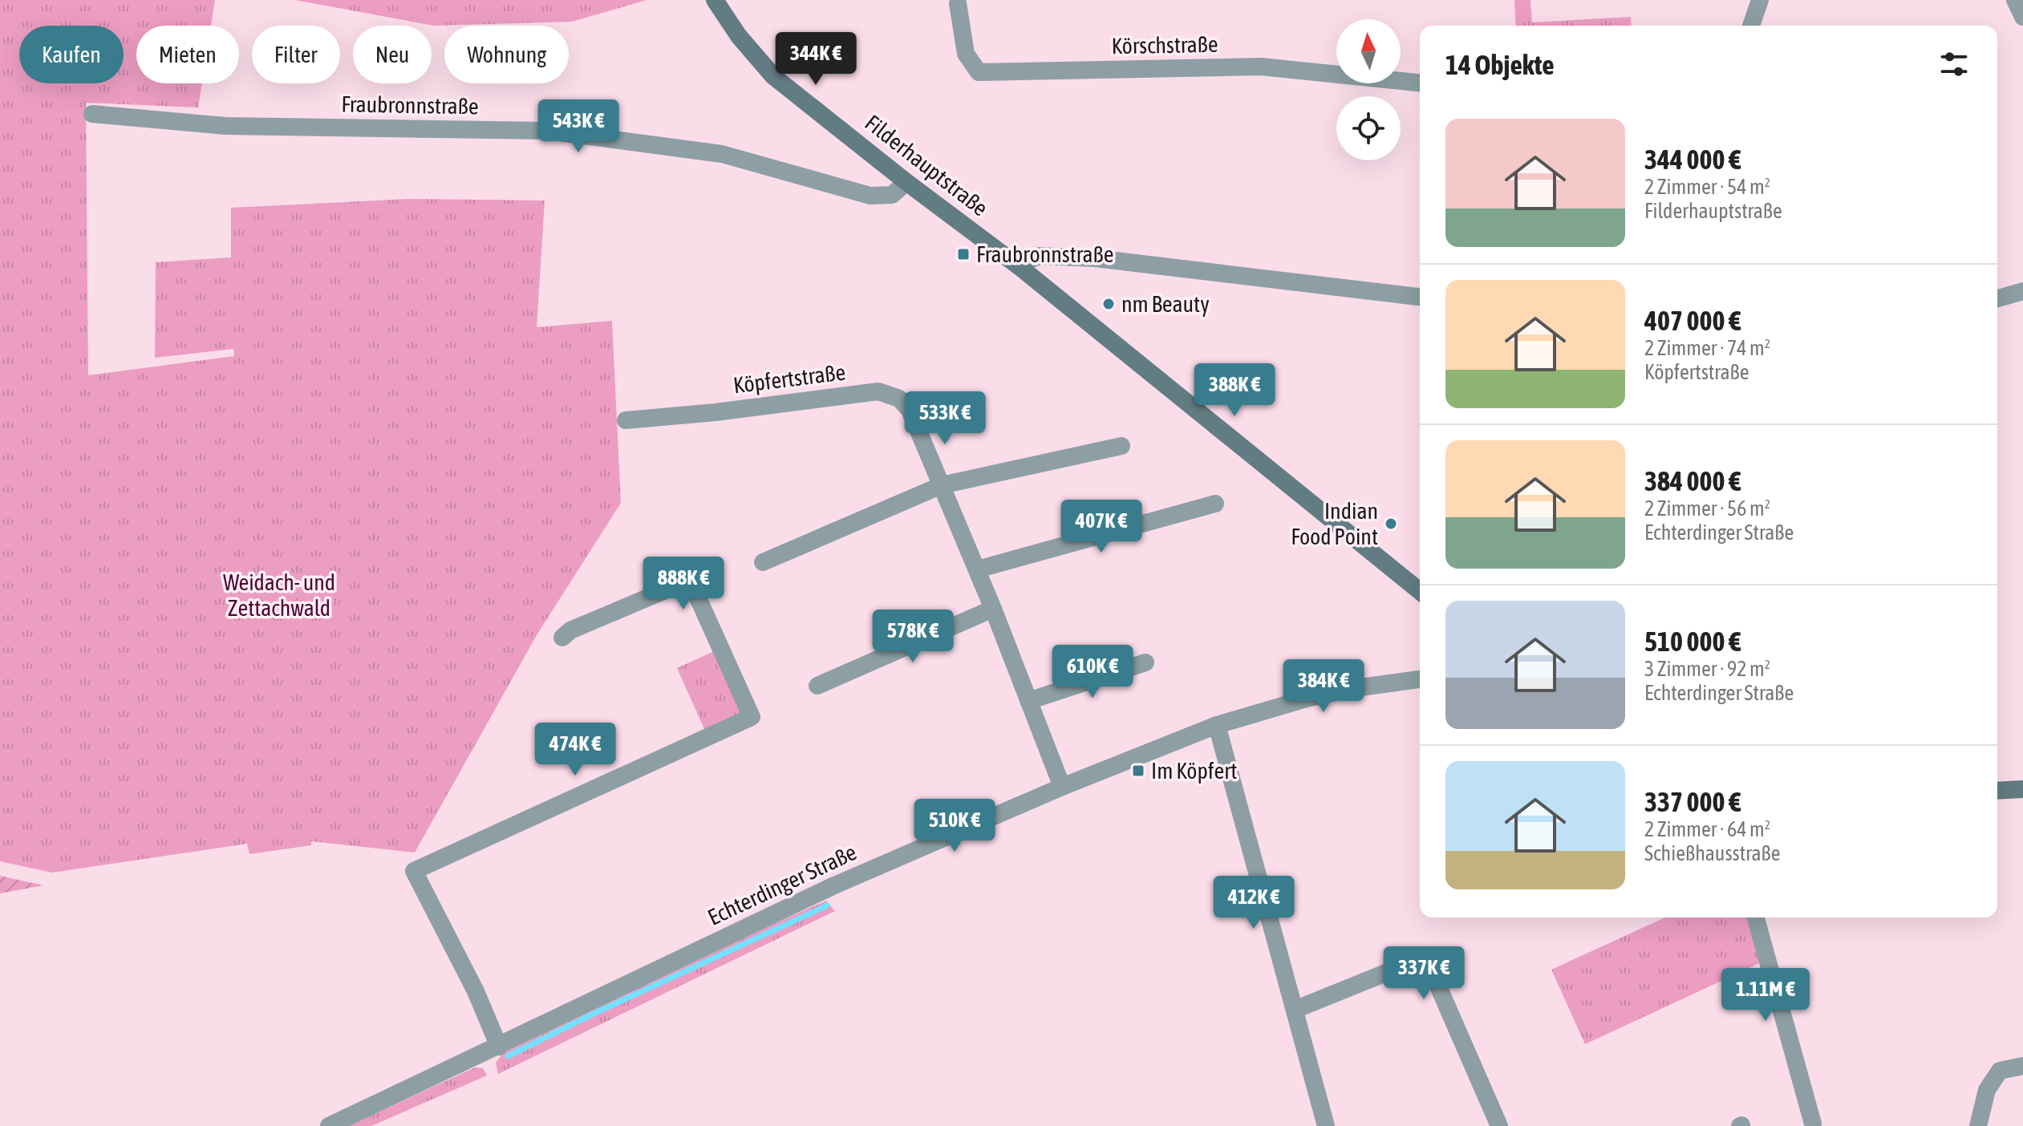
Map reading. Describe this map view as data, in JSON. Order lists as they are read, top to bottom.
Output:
{
  "streets": {
    "main road": ["Filderhauptstraße"],
    "street": [
      "Körschstraße",
      "Fraubronnstraße",
      "Köpfertstraße",
      "Echterdinger Straße"
    ]
  },
  "crossings": [
    ["Fraubronnstraße", "Filderhauptstraße"],
    ["Köpfertstraße", "Echterdinger Straße"]
  ],
  "parks": ["Weidach- und Zettachwald"],
  "places": {
    "transit": ["Fraubronnstraße", "Im Köpfert"],
    "other": ["nm Beauty", "Indian Food Point"]
  },
  "north": "top",
  "page": {
    "chip": [
      "Kaufen",
      "Mieten",
      "Filter",
      "Neu",
      "Wohnung"
    ],
    "heading": "14 Objekte",
    "price": [
      "344K €",
      "543K €",
      "388K €",
      "533K €",
      "407K €",
      "888K €",
      "578K €",
      "610K €",
      "384K €",
      "474K €",
      "510K €",
      "412K €",
      "337K €",
      "1.11M €"
    ],
    "list": [
      {
        "name": "344 000 €",
        "note": "2 Zimmer · 54 m² · Filderhauptstraße"
      },
      {
        "name": "407 000 €",
        "note": "2 Zimmer · 74 m² · Köpfertstraße"
      },
      {
        "name": "384 000 €",
        "note": "2 Zimmer · 56 m² · Echterdinger Straße"
      },
      {
        "name": "510 000 €",
        "note": "3 Zimmer · 92 m² · Echterdinger Straße"
      },
      {
        "name": "337 000 €",
        "note": "2 Zimmer · 64 m² · Schießhausstraße"
      }
    ]
  }
}
